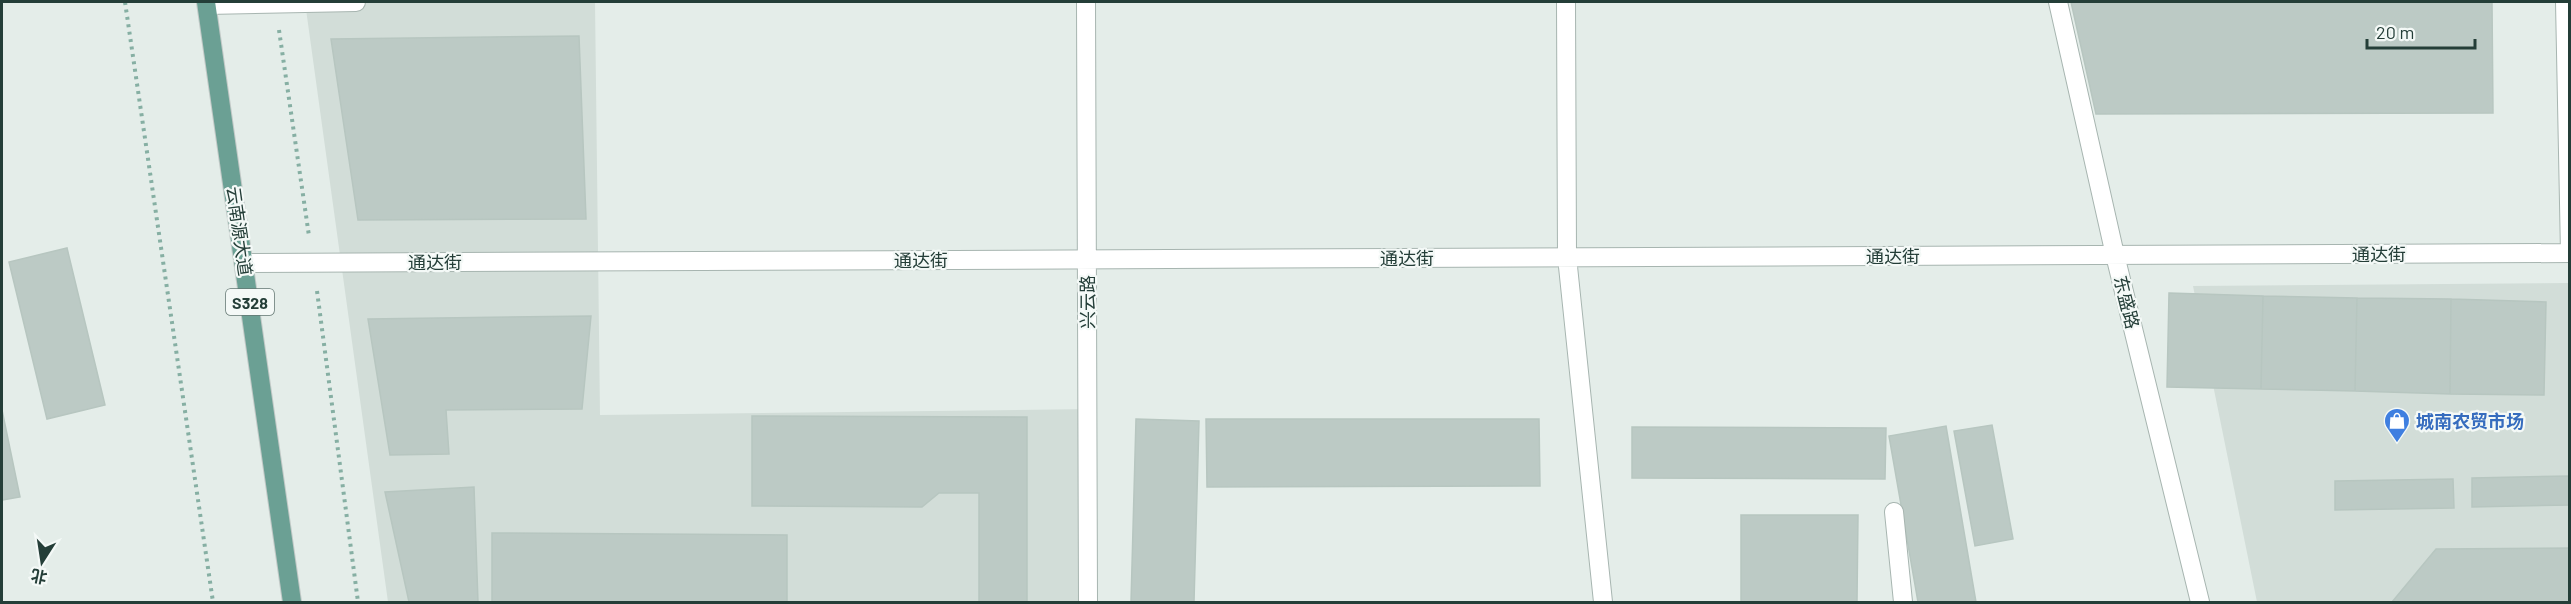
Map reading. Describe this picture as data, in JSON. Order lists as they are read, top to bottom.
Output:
{
  "streets": {
    "main road": ["云南源大道", "S328"],
    "street": ["通达街", "兴云路", "东盛路"]
  },
  "crossings": [
    ["云南源大道", "通达街"],
    ["通达街", "兴云路"],
    ["通达街", "东盛路"]
  ],
  "places": {
    "shop": ["城南农贸市场"]
  },
  "scale_bar": "20 m",
  "north": "bottom"
}
